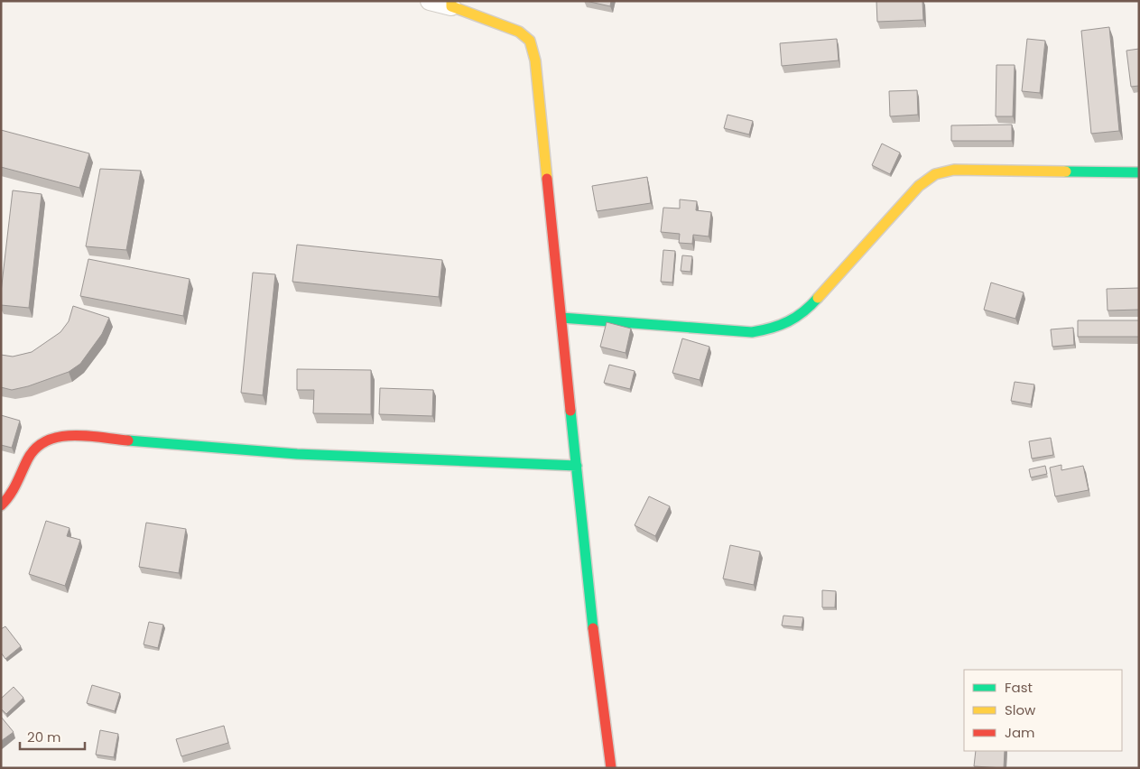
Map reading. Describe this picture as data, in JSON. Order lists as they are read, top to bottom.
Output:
{
  "legend": ["Fast", "Slow", "Jam"],
  "scale_bar": "20 m"
}
